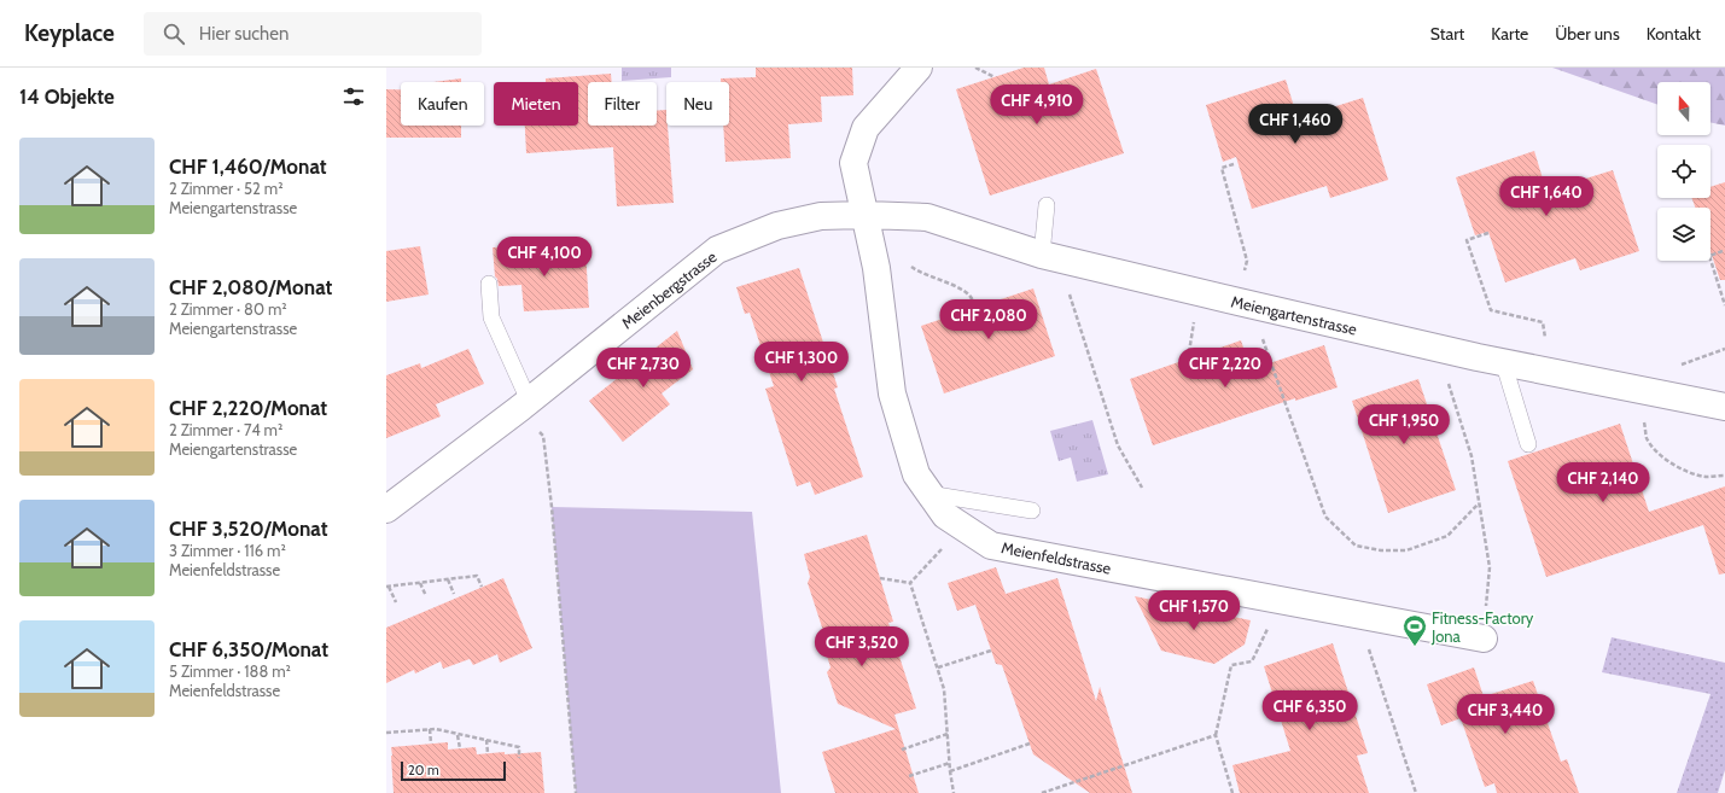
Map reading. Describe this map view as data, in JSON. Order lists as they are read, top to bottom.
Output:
{
  "streets": {
    "street": ["Meienbergstrasse", "Meiengartenstrasse", "Meienfeldstrasse"]
  },
  "crossings": [
    ["Meienbergstrasse", "Meiengartenstrasse"],
    ["Meienbergstrasse", "Meienfeldstrasse"],
    ["Meiengartenstrasse", "Meienfeldstrasse"]
  ],
  "places": {
    "sports": ["Fitness-Factory Jona"]
  },
  "scale_bar": "20 m",
  "north": "top",
  "page": {
    "header": "Keyplace",
    "search": "Hier suchen",
    "nav": [
      "Start",
      "Karte",
      "Über uns",
      "Kontakt"
    ],
    "heading": "14 Objekte",
    "chip": [
      "Kaufen",
      "Mieten",
      "Filter",
      "Neu"
    ],
    "price": [
      "CHF 4,910",
      "CHF 1,460",
      "CHF 1,640",
      "CHF 4,100",
      "CHF 2,080",
      "CHF 1,300",
      "CHF 2,730",
      "CHF 2,220",
      "CHF 1,950",
      "CHF 2,140",
      "CHF 1,570",
      "CHF 3,520",
      "CHF 6,350",
      "CHF 3,440"
    ],
    "list": [
      {
        "name": "CHF 1,460/Monat",
        "note": "2 Zimmer · 52 m² · Meiengartenstrasse"
      },
      {
        "name": "CHF 2,080/Monat",
        "note": "2 Zimmer · 80 m² · Meiengartenstrasse"
      },
      {
        "name": "CHF 2,220/Monat",
        "note": "2 Zimmer · 74 m² · Meiengartenstrasse"
      },
      {
        "name": "CHF 3,520/Monat",
        "note": "3 Zimmer · 116 m² · Meienfeldstrasse"
      },
      {
        "name": "CHF 6,350/Monat",
        "note": "5 Zimmer · 188 m² · Meienfeldstrasse"
      }
    ],
    "scale": "20 m"
  }
}
